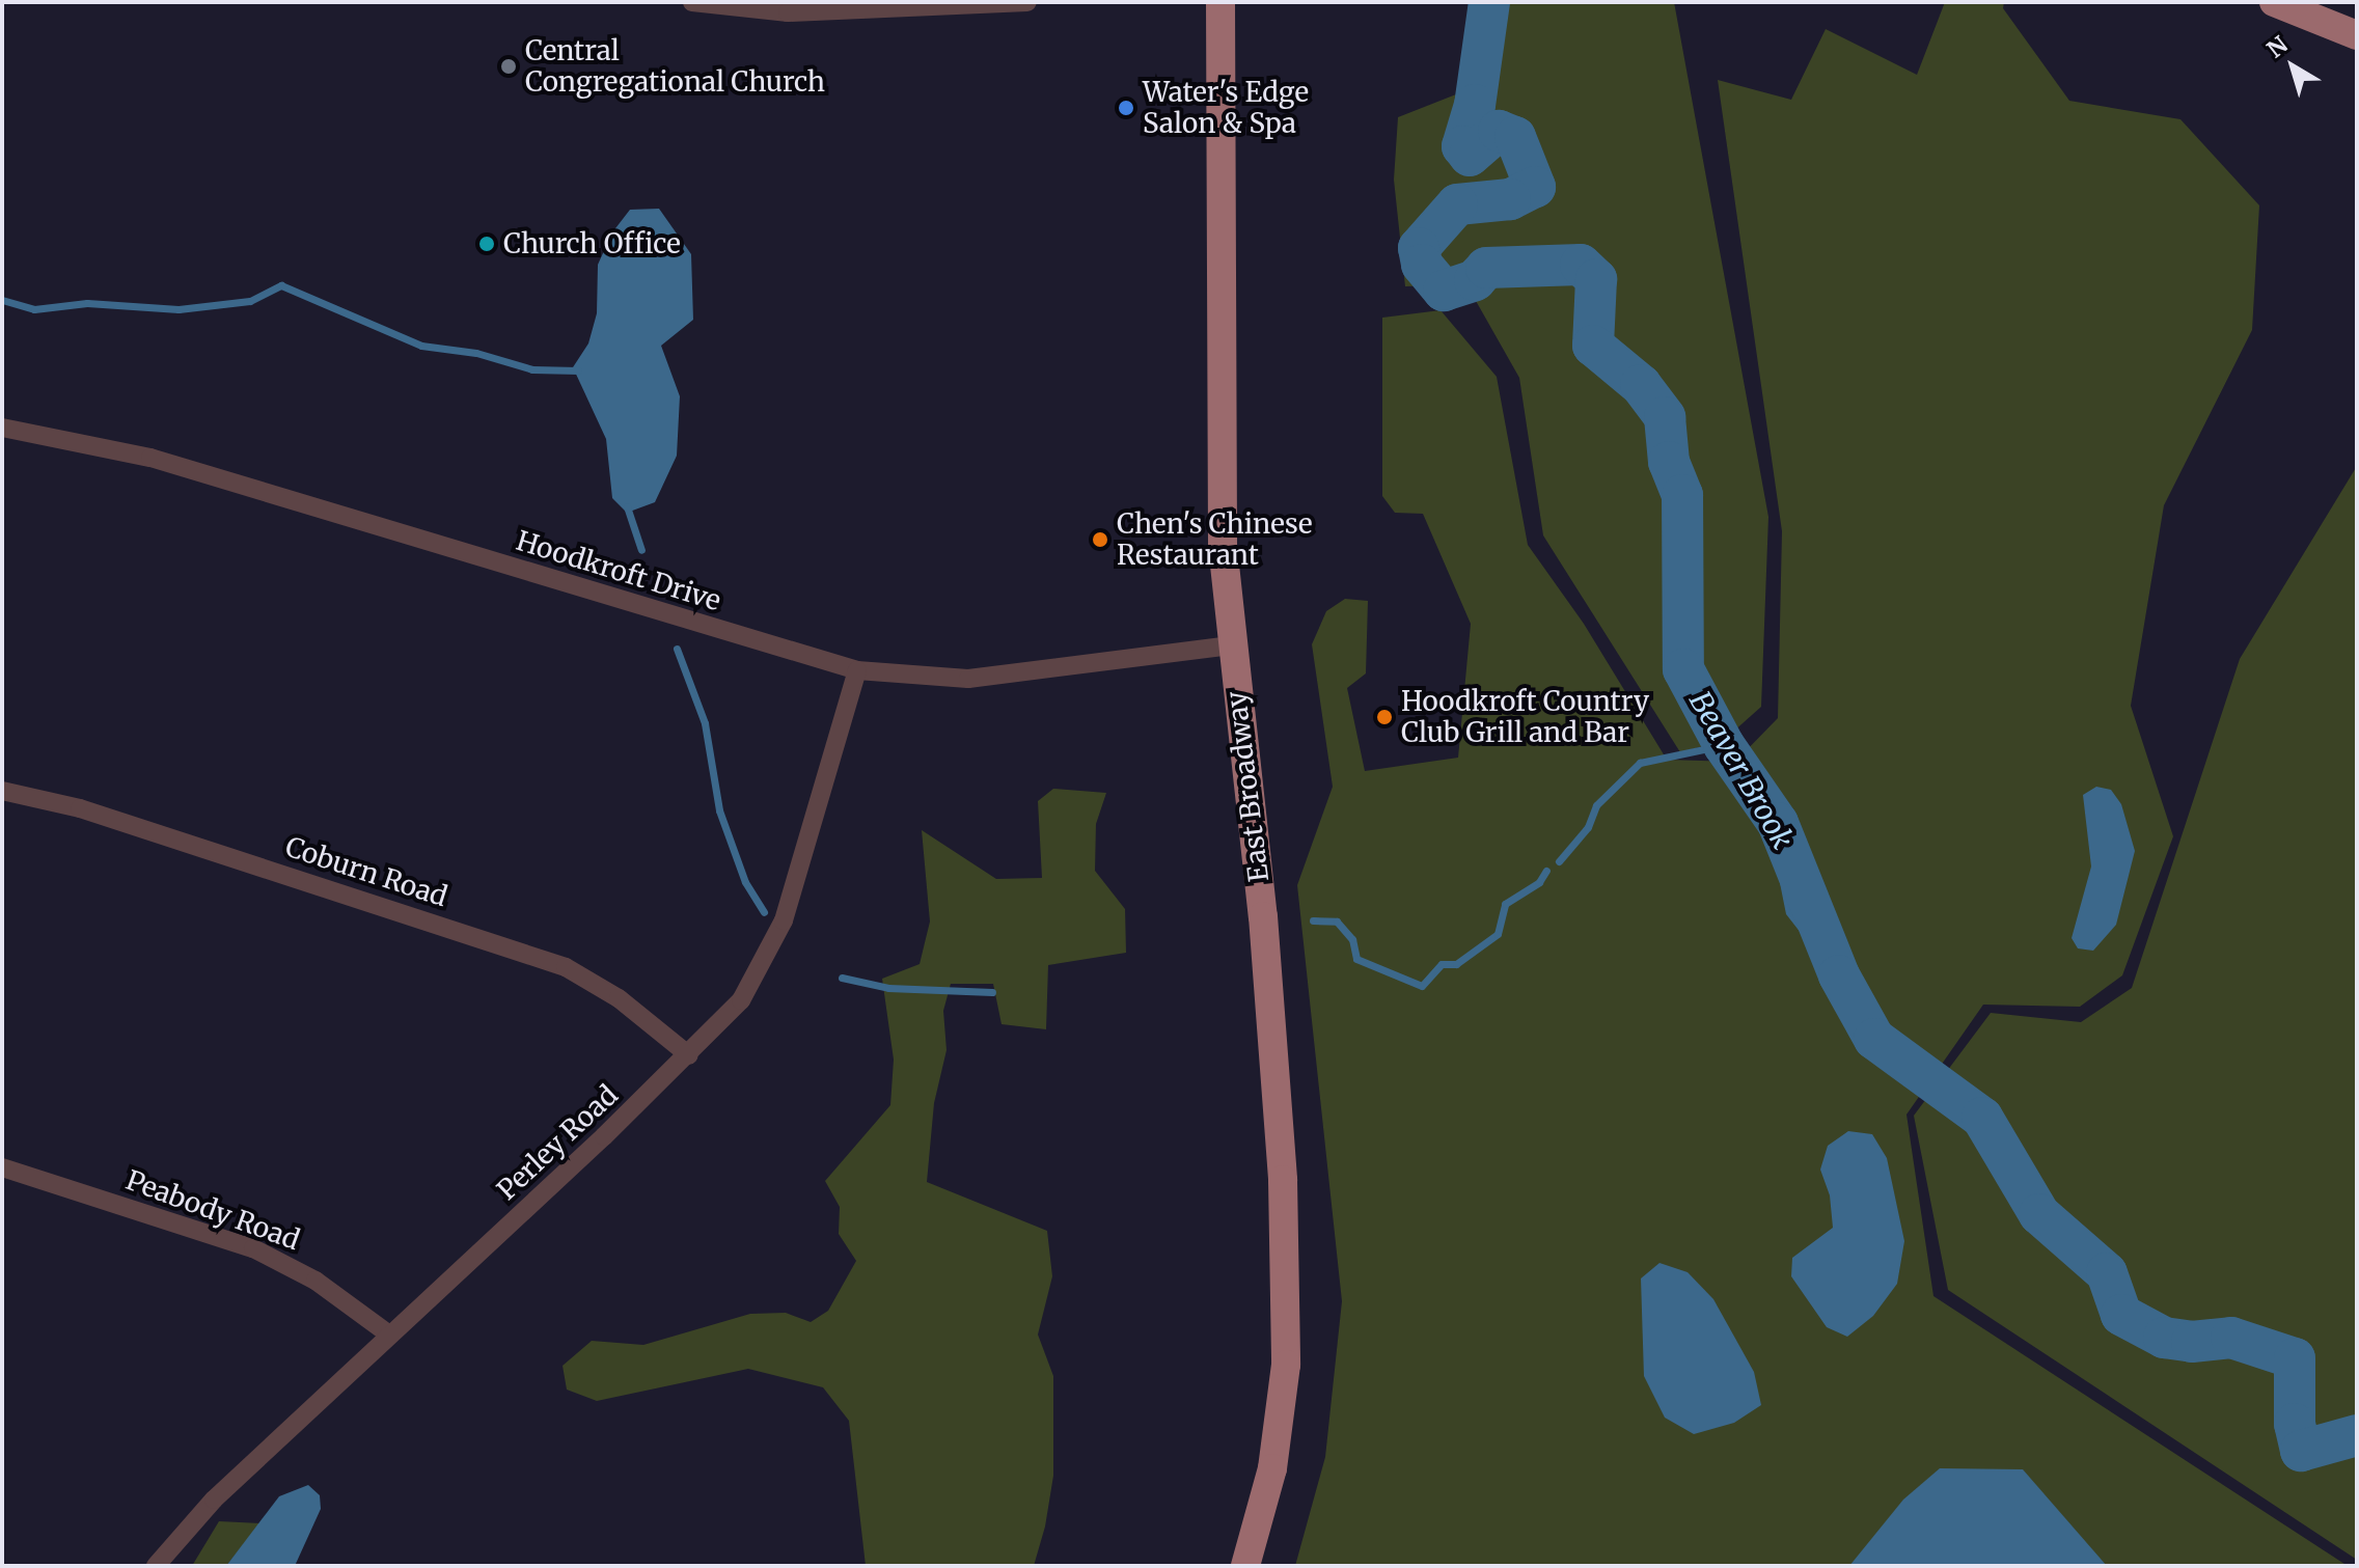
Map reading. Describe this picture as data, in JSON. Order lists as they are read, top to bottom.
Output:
{
  "streets": {
    "main road": ["East Broadway"],
    "street": [
      "Hoodkroft Drive",
      "Coburn Road",
      "Perley Road",
      "Peabody Road"
    ]
  },
  "crossings": [
    ["Hoodkroft Drive", "East Broadway"],
    ["Hoodkroft Drive", "Perley Road"],
    ["Coburn Road", "Perley Road"],
    ["Perley Road", "Peabody Road"]
  ],
  "water": ["Beaver Brook"],
  "places": [
    "Central Congregational Church",
    "Water's Edge Salon & Spa",
    "Church Office",
    "Chen's Chinese Restaurant",
    "Hoodkroft Country Club Grill and Bar"
  ],
  "north": "top left"
}
